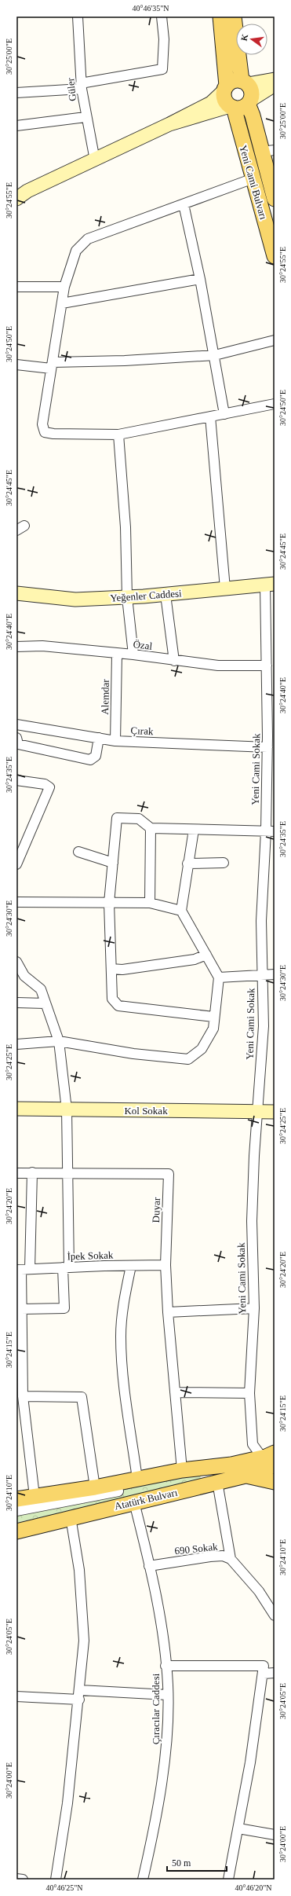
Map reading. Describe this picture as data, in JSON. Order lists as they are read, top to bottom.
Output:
{
  "streets": {
    "main road": ["Yeni Cami Bulvarı", "Atatürk Bulvarı"],
    "street": [
      "Güler",
      "Yeğenler Caddesi",
      "Özal",
      "Alemdar",
      "Çırak",
      "Yeni Cami Sokak",
      "Kol Sokak",
      "Duyar",
      "İpek Sokak",
      "690 Sokak",
      "Çıracılar Caddesi"
    ]
  },
  "crossings": [
    ["Yeğenler Caddesi", "Yeni Cami Sokak"],
    ["Özal", "Alemdar"],
    ["Özal", "Yeni Cami Sokak"],
    ["Alemdar", "Çırak"],
    ["Çırak", "Yeni Cami Sokak"],
    ["Yeni Cami Sokak", "Kol Sokak"],
    ["Yeni Cami Sokak", "Atatürk Bulvarı"],
    ["Duyar", "İpek Sokak"],
    ["Duyar", "Atatürk Bulvarı"],
    ["Atatürk Bulvarı", "Çıracılar Caddesi"],
    ["690 Sokak", "Çıracılar Caddesi"]
  ],
  "scale_bar": "50 m",
  "north": "left",
  "coordinates": [
    "40°46'35\"N",
    "30°25'00\"E",
    "30°24'55\"E",
    "30°24'50\"E",
    "30°24'45\"E",
    "30°24'40\"E",
    "30°24'35\"E",
    "30°24'30\"E",
    "30°24'25\"E",
    "30°24'20\"E",
    "30°24'15\"E",
    "30°24'10\"E",
    "30°24'05\"E",
    "30°24'00\"E",
    "40°46'25\"N",
    "40°46'20\"N"
  ]
}
